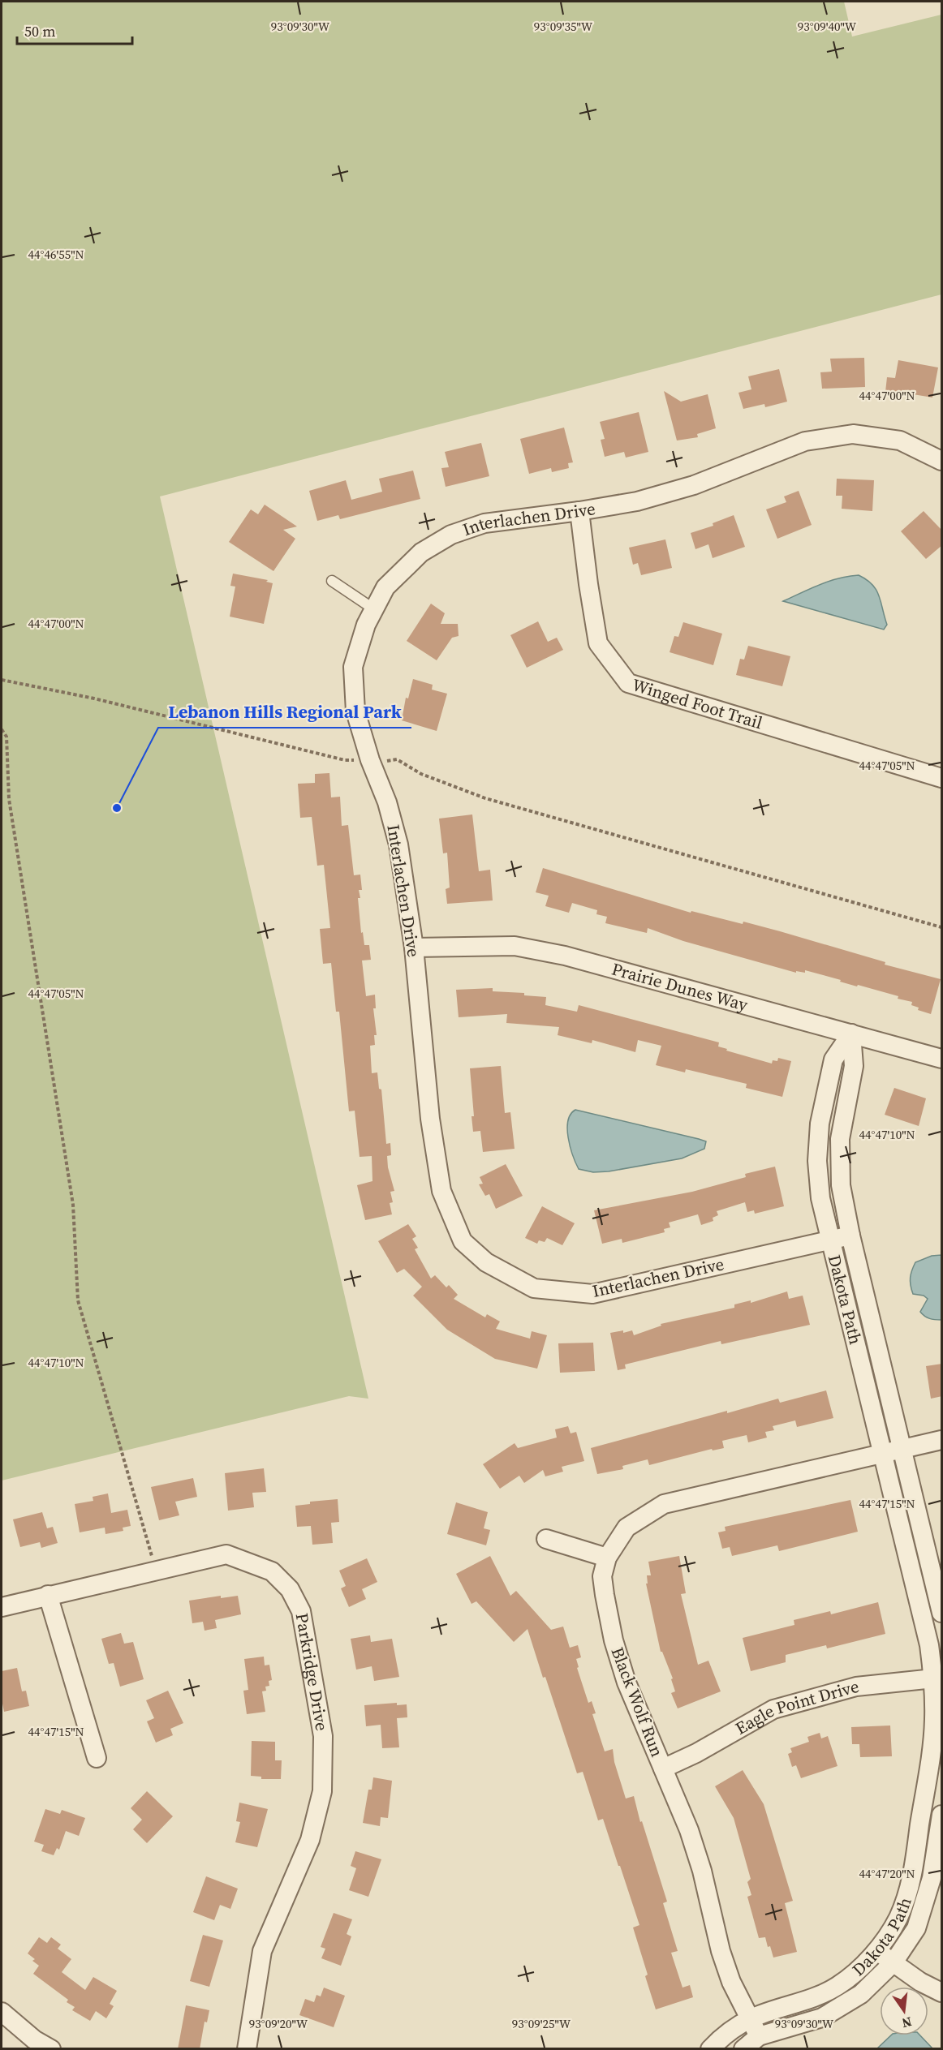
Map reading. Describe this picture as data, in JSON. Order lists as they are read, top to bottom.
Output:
{
  "streets": {
    "street": [
      "Interlachen Drive",
      "Winged Foot Trail",
      "Prairie Dunes Way",
      "Dakota Path",
      "Parkridge Drive",
      "Black Wolf Run",
      "Eagle Point Drive"
    ]
  },
  "crossings": [
    ["Interlachen Drive", "Winged Foot Trail"],
    ["Interlachen Drive", "Prairie Dunes Way"],
    ["Interlachen Drive", "Dakota Path"],
    ["Prairie Dunes Way", "Dakota Path"],
    ["Dakota Path", "Black Wolf Run"],
    ["Dakota Path", "Eagle Point Drive"],
    ["Black Wolf Run", "Eagle Point Drive"]
  ],
  "places": ["Lebanon Hills Regional Park"],
  "scale_bar": "50 m",
  "north": "bottom",
  "coordinates": [
    "93°09'30\"W",
    "93°09'35\"W",
    "93°09'40\"W",
    "44°46'55\"N",
    "44°47'00\"N",
    "44°47'05\"N",
    "44°47'10\"N",
    "44°47'15\"N",
    "44°47'20\"N",
    "93°09'20\"W",
    "93°09'25\"W"
  ]
}
